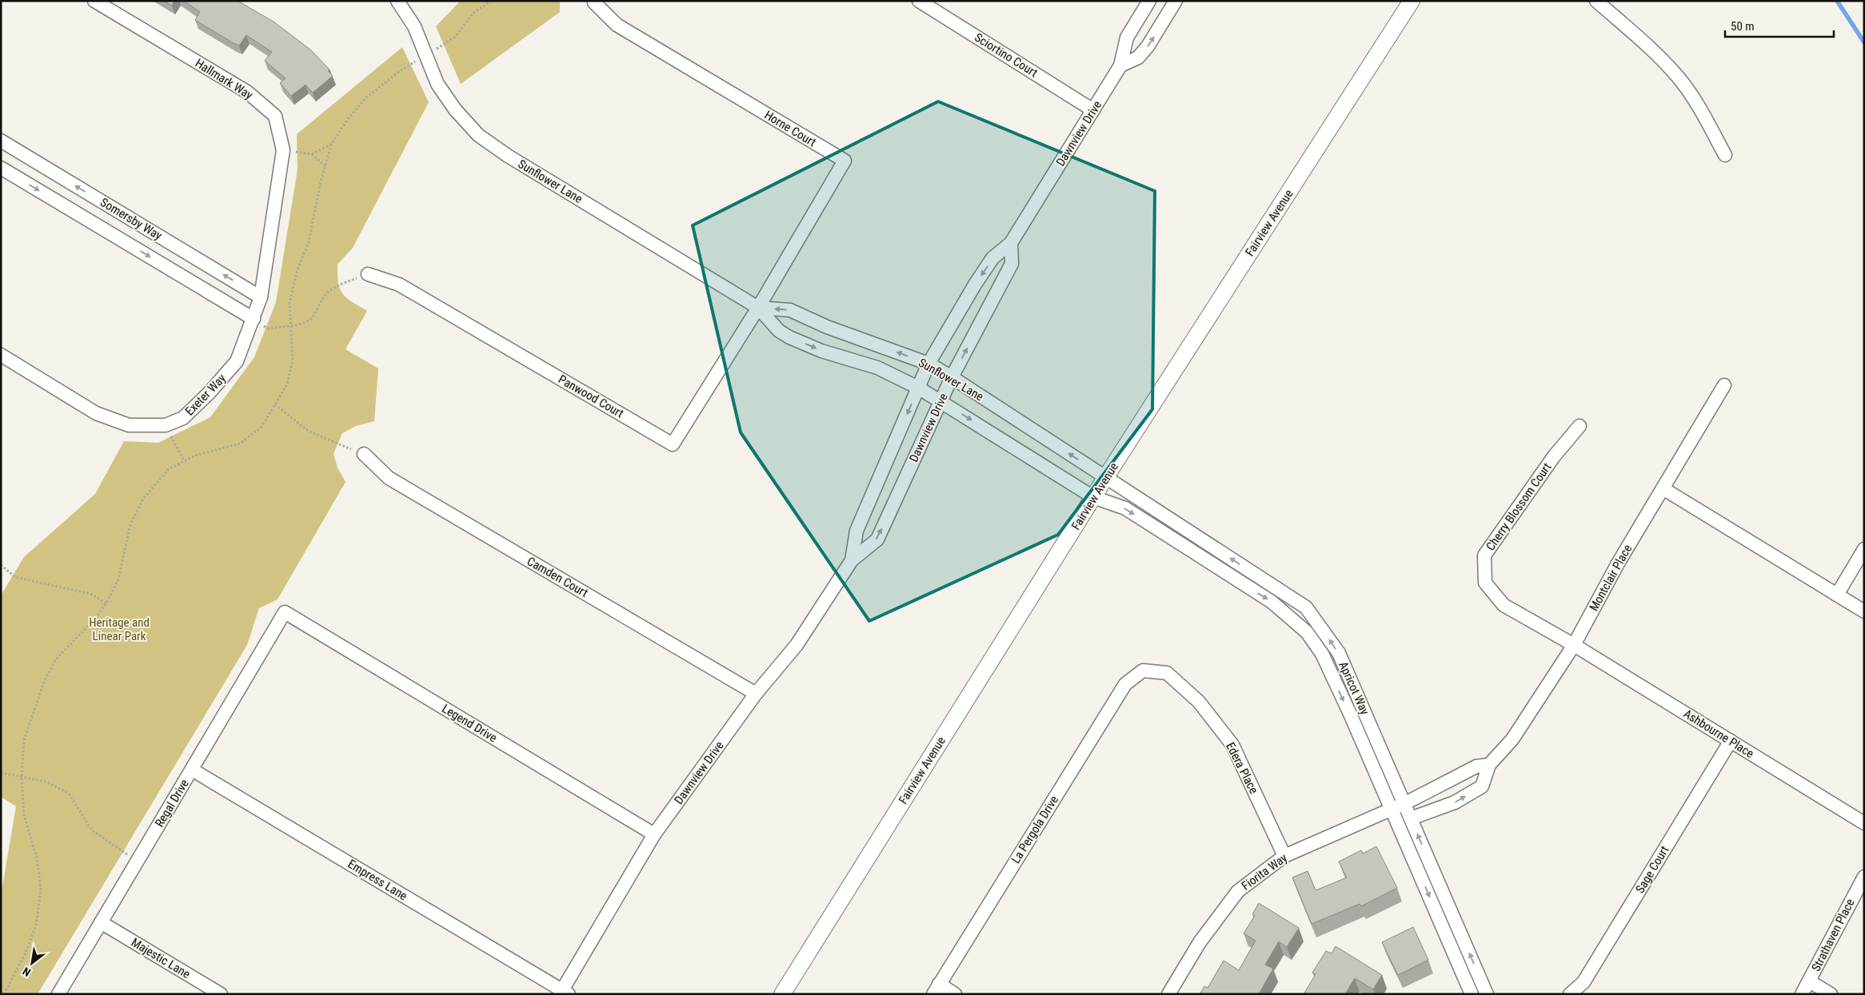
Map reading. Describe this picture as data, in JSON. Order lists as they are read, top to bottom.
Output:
{
  "streets": {
    "street": [
      "Sciortino Court",
      "Hallmark Way",
      "Horne Court",
      "Dawnview Drive",
      "Sunflower Lane",
      "Somersby Way",
      "Fairview Avenue",
      "Exeter Way",
      "Panwood Court",
      "Cherry Blossom Court",
      "Camden Court",
      "Montclair Place",
      "Apricot Way",
      "Legend Drive",
      "Ashbourne Place",
      "Edera Place",
      "Regal Drive",
      "La Pergola Drive",
      "Sage Court",
      "Fiorita Way",
      "Empress Lane",
      "Strathaven Place",
      "Majestic Lane"
    ]
  },
  "crossings": [
    ["Sciortino Court", "Dawnview Drive"],
    ["Hallmark Way", "Somersby Way"],
    ["Hallmark Way", "Exeter Way"],
    ["Horne Court", "Sunflower Lane"],
    ["Horne Court", "Panwood Court"],
    ["Dawnview Drive", "Sunflower Lane"],
    ["Dawnview Drive", "Camden Court"],
    ["Dawnview Drive", "Legend Drive"],
    ["Dawnview Drive", "Empress Lane"],
    ["Sunflower Lane", "Fairview Avenue"],
    ["Sunflower Lane", "Panwood Court"],
    ["Sunflower Lane", "Apricot Way"],
    ["Somersby Way", "Exeter Way"],
    ["Fairview Avenue", "Apricot Way"],
    ["Cherry Blossom Court", "Montclair Place"],
    ["Cherry Blossom Court", "Ashbourne Place"],
    ["Montclair Place", "Apricot Way"],
    ["Montclair Place", "Ashbourne Place"],
    ["Apricot Way", "Fiorita Way"],
    ["Legend Drive", "Regal Drive"],
    ["Ashbourne Place", "Sage Court"],
    ["Edera Place", "La Pergola Drive"],
    ["Edera Place", "Fiorita Way"],
    ["Regal Drive", "Empress Lane"],
    ["Regal Drive", "Majestic Lane"]
  ],
  "parks": ["Heritage and Linear Park"],
  "scale_bar": "50 m",
  "north": "bottom left"
}
